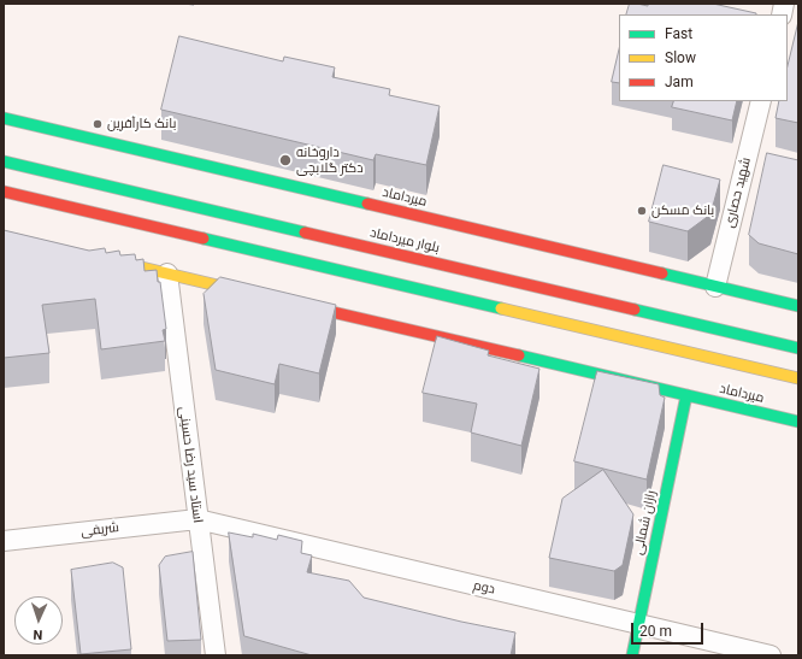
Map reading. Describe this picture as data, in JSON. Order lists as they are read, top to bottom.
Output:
{
  "streets": {
    "main road": ["میرداماد", "بلوار میرداماد", "رازان شمالی"],
    "street": [
      "شهید حصاری",
      "استاد سید رضا حسینی",
      "شریفی",
      "دوم"
    ]
  },
  "crossings": [
    ["شهید حصاری", "میرداماد"],
    ["میرداماد", "رازان شمالی"],
    ["استاد سید رضا حسینی", "شریفی"],
    ["استاد سید رضا حسینی", "دوم"],
    ["رازان شمالی", "دوم"],
    ["شریفی", "دوم"]
  ],
  "places": ["بانک کارآفرین", "داروخانه دکتر گلابچی", "بانک مسکن"],
  "legend": ["Fast", "Slow", "Jam"],
  "scale_bar": "20 m",
  "north": "bottom"
}
